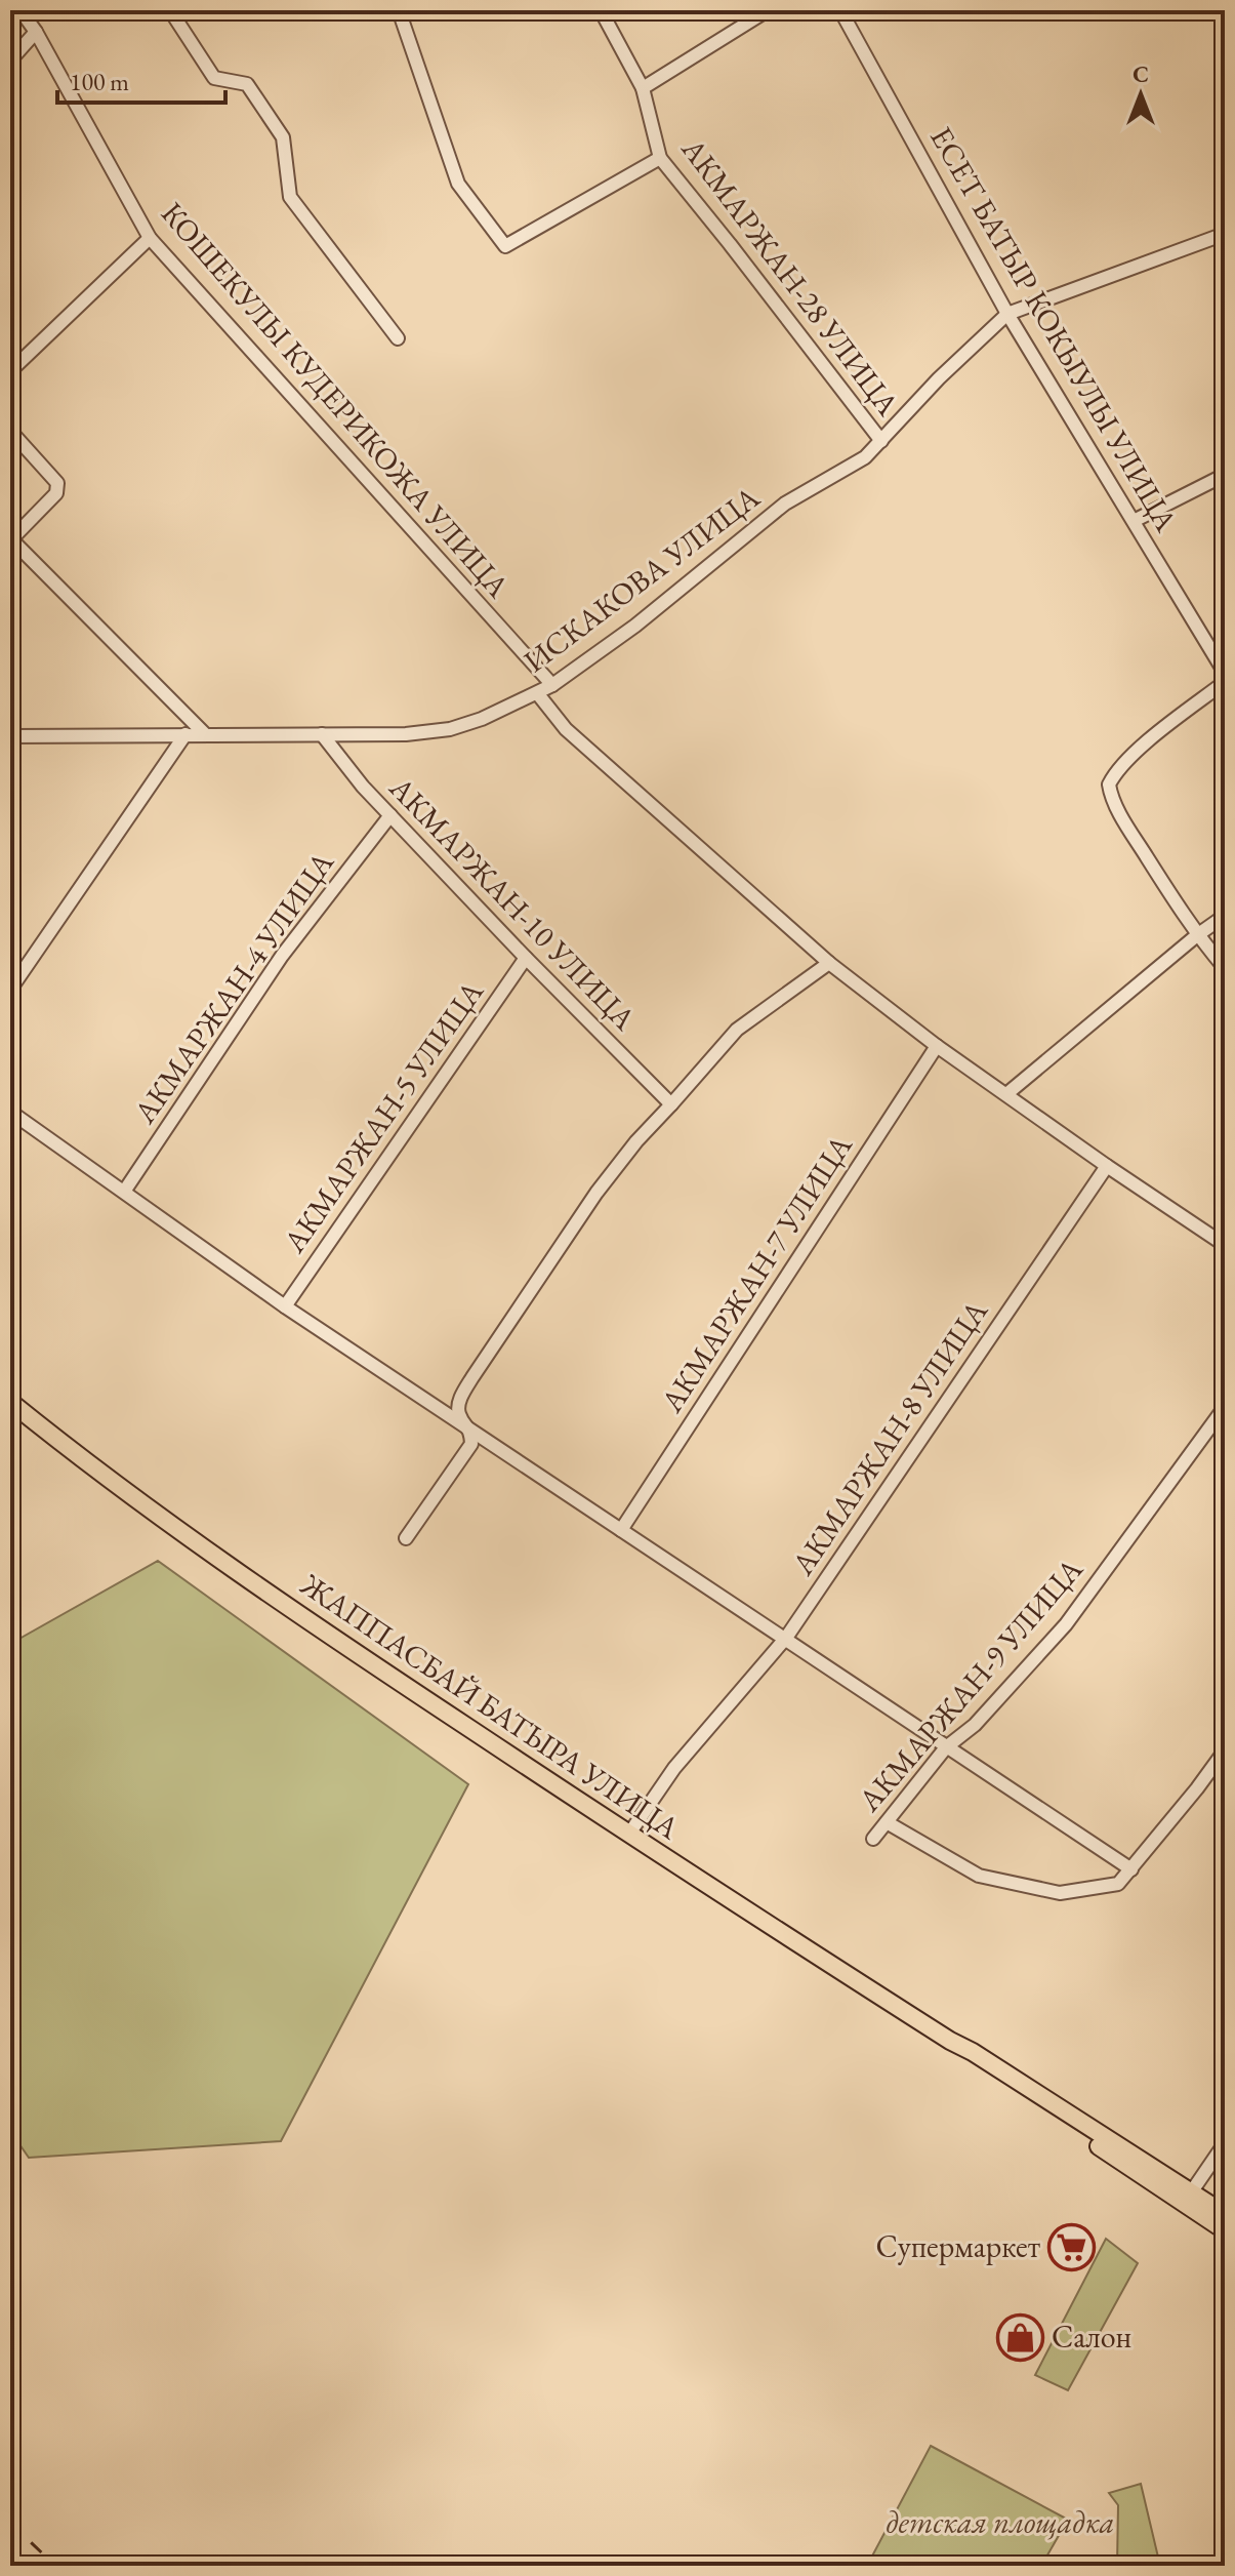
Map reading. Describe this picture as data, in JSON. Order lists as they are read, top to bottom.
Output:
{
  "streets": {
    "main road": ["ЖАППАСБАЙ БАТЫРА УЛИЦА"],
    "street": [
      "АКМАРЖАН-28 УЛИЦА",
      "ЕСЕТ БАТЫР КОКЫУЛЫ УЛИЦА",
      "КОШЕКУЛЫ КУДЕРИКОЖА УЛИЦА",
      "ИСКАКОВА УЛИЦА",
      "АКМАРЖАН-10 УЛИЦА",
      "АКМАРЖАН-4 УЛИЦА",
      "АКМАРЖАН-5 УЛИЦА",
      "АКМАРЖАН-7 УЛИЦА",
      "АКМАРЖАН-8 УЛИЦА",
      "АКМАРЖАН-9 УЛИЦА"
    ]
  },
  "crossings": [
    ["АКМАРЖАН-28 УЛИЦА", "ИСКАКОВА УЛИЦА"],
    ["ЕСЕТ БАТЫР КОКЫУЛЫ УЛИЦА", "ИСКАКОВА УЛИЦА"],
    ["КОШЕКУЛЫ КУДЕРИКОЖА УЛИЦА", "ИСКАКОВА УЛИЦА"],
    ["ИСКАКОВА УЛИЦА", "АКМАРЖАН-10 УЛИЦА"],
    ["АКМАРЖАН-10 УЛИЦА", "АКМАРЖАН-4 УЛИЦА"],
    ["АКМАРЖАН-10 УЛИЦА", "АКМАРЖАН-5 УЛИЦА"],
    ["АКМАРЖАН-8 УЛИЦА", "ЖАППАСБАЙ БАТЫРА УЛИЦА"]
  ],
  "parks": ["детская площадка"],
  "places": {
    "supermarket": ["Супермаркет"],
    "shop": ["Салон"]
  },
  "scale_bar": "100 m",
  "north": "top"
}
